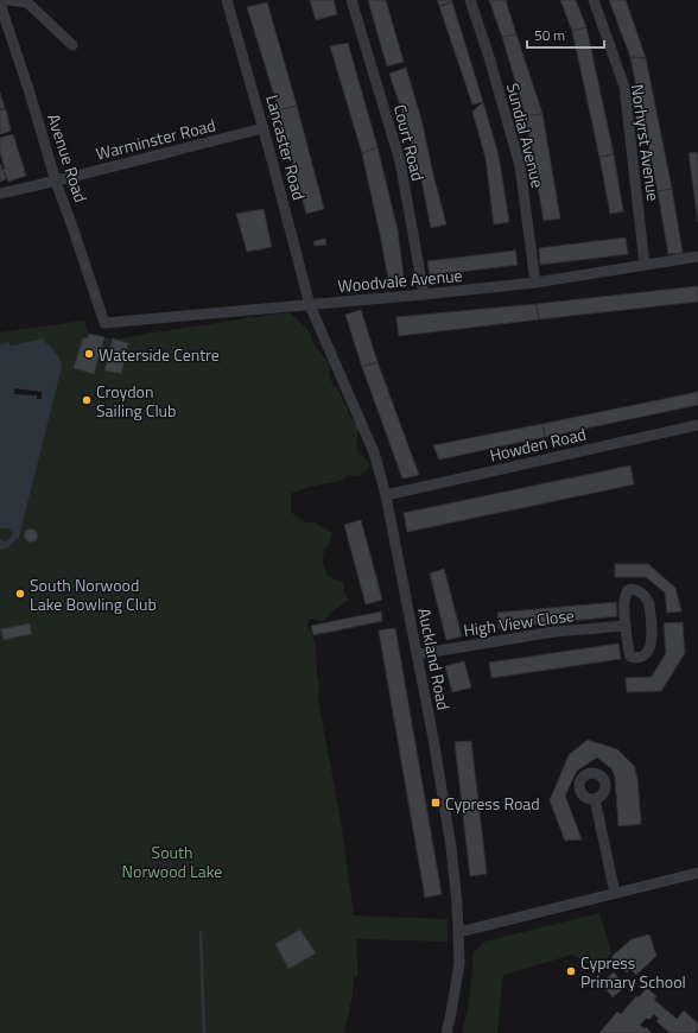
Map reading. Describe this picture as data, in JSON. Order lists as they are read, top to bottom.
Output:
{
  "streets": {
    "street": [
      "Sundial Avenue",
      "Warminster Road",
      "Court Road",
      "Norhyrst Avenue",
      "Lancaster Road",
      "Avenue Road",
      "Woodvale Avenue",
      "Howden Road",
      "High View Close",
      "Auckland Road"
    ]
  },
  "crossings": [
    ["Sundial Avenue", "Woodvale Avenue"],
    ["Warminster Road", "Lancaster Road"],
    ["Warminster Road", "Avenue Road"],
    ["Court Road", "Woodvale Avenue"],
    ["Norhyrst Avenue", "Woodvale Avenue"],
    ["Lancaster Road", "Woodvale Avenue"],
    ["Lancaster Road", "Auckland Road"],
    ["Avenue Road", "Woodvale Avenue"],
    ["Woodvale Avenue", "Auckland Road"],
    ["Howden Road", "Auckland Road"],
    ["High View Close", "Auckland Road"]
  ],
  "parks": ["South Norwood Lake"],
  "places": {
    "other": [
      "Waterside Centre",
      "Croydon Sailing Club",
      "South Norwood Lake Bowling Club",
      "Cypress Primary School"
    ],
    "transit": ["Cypress Road"]
  },
  "scale_bar": "50 m"
}
